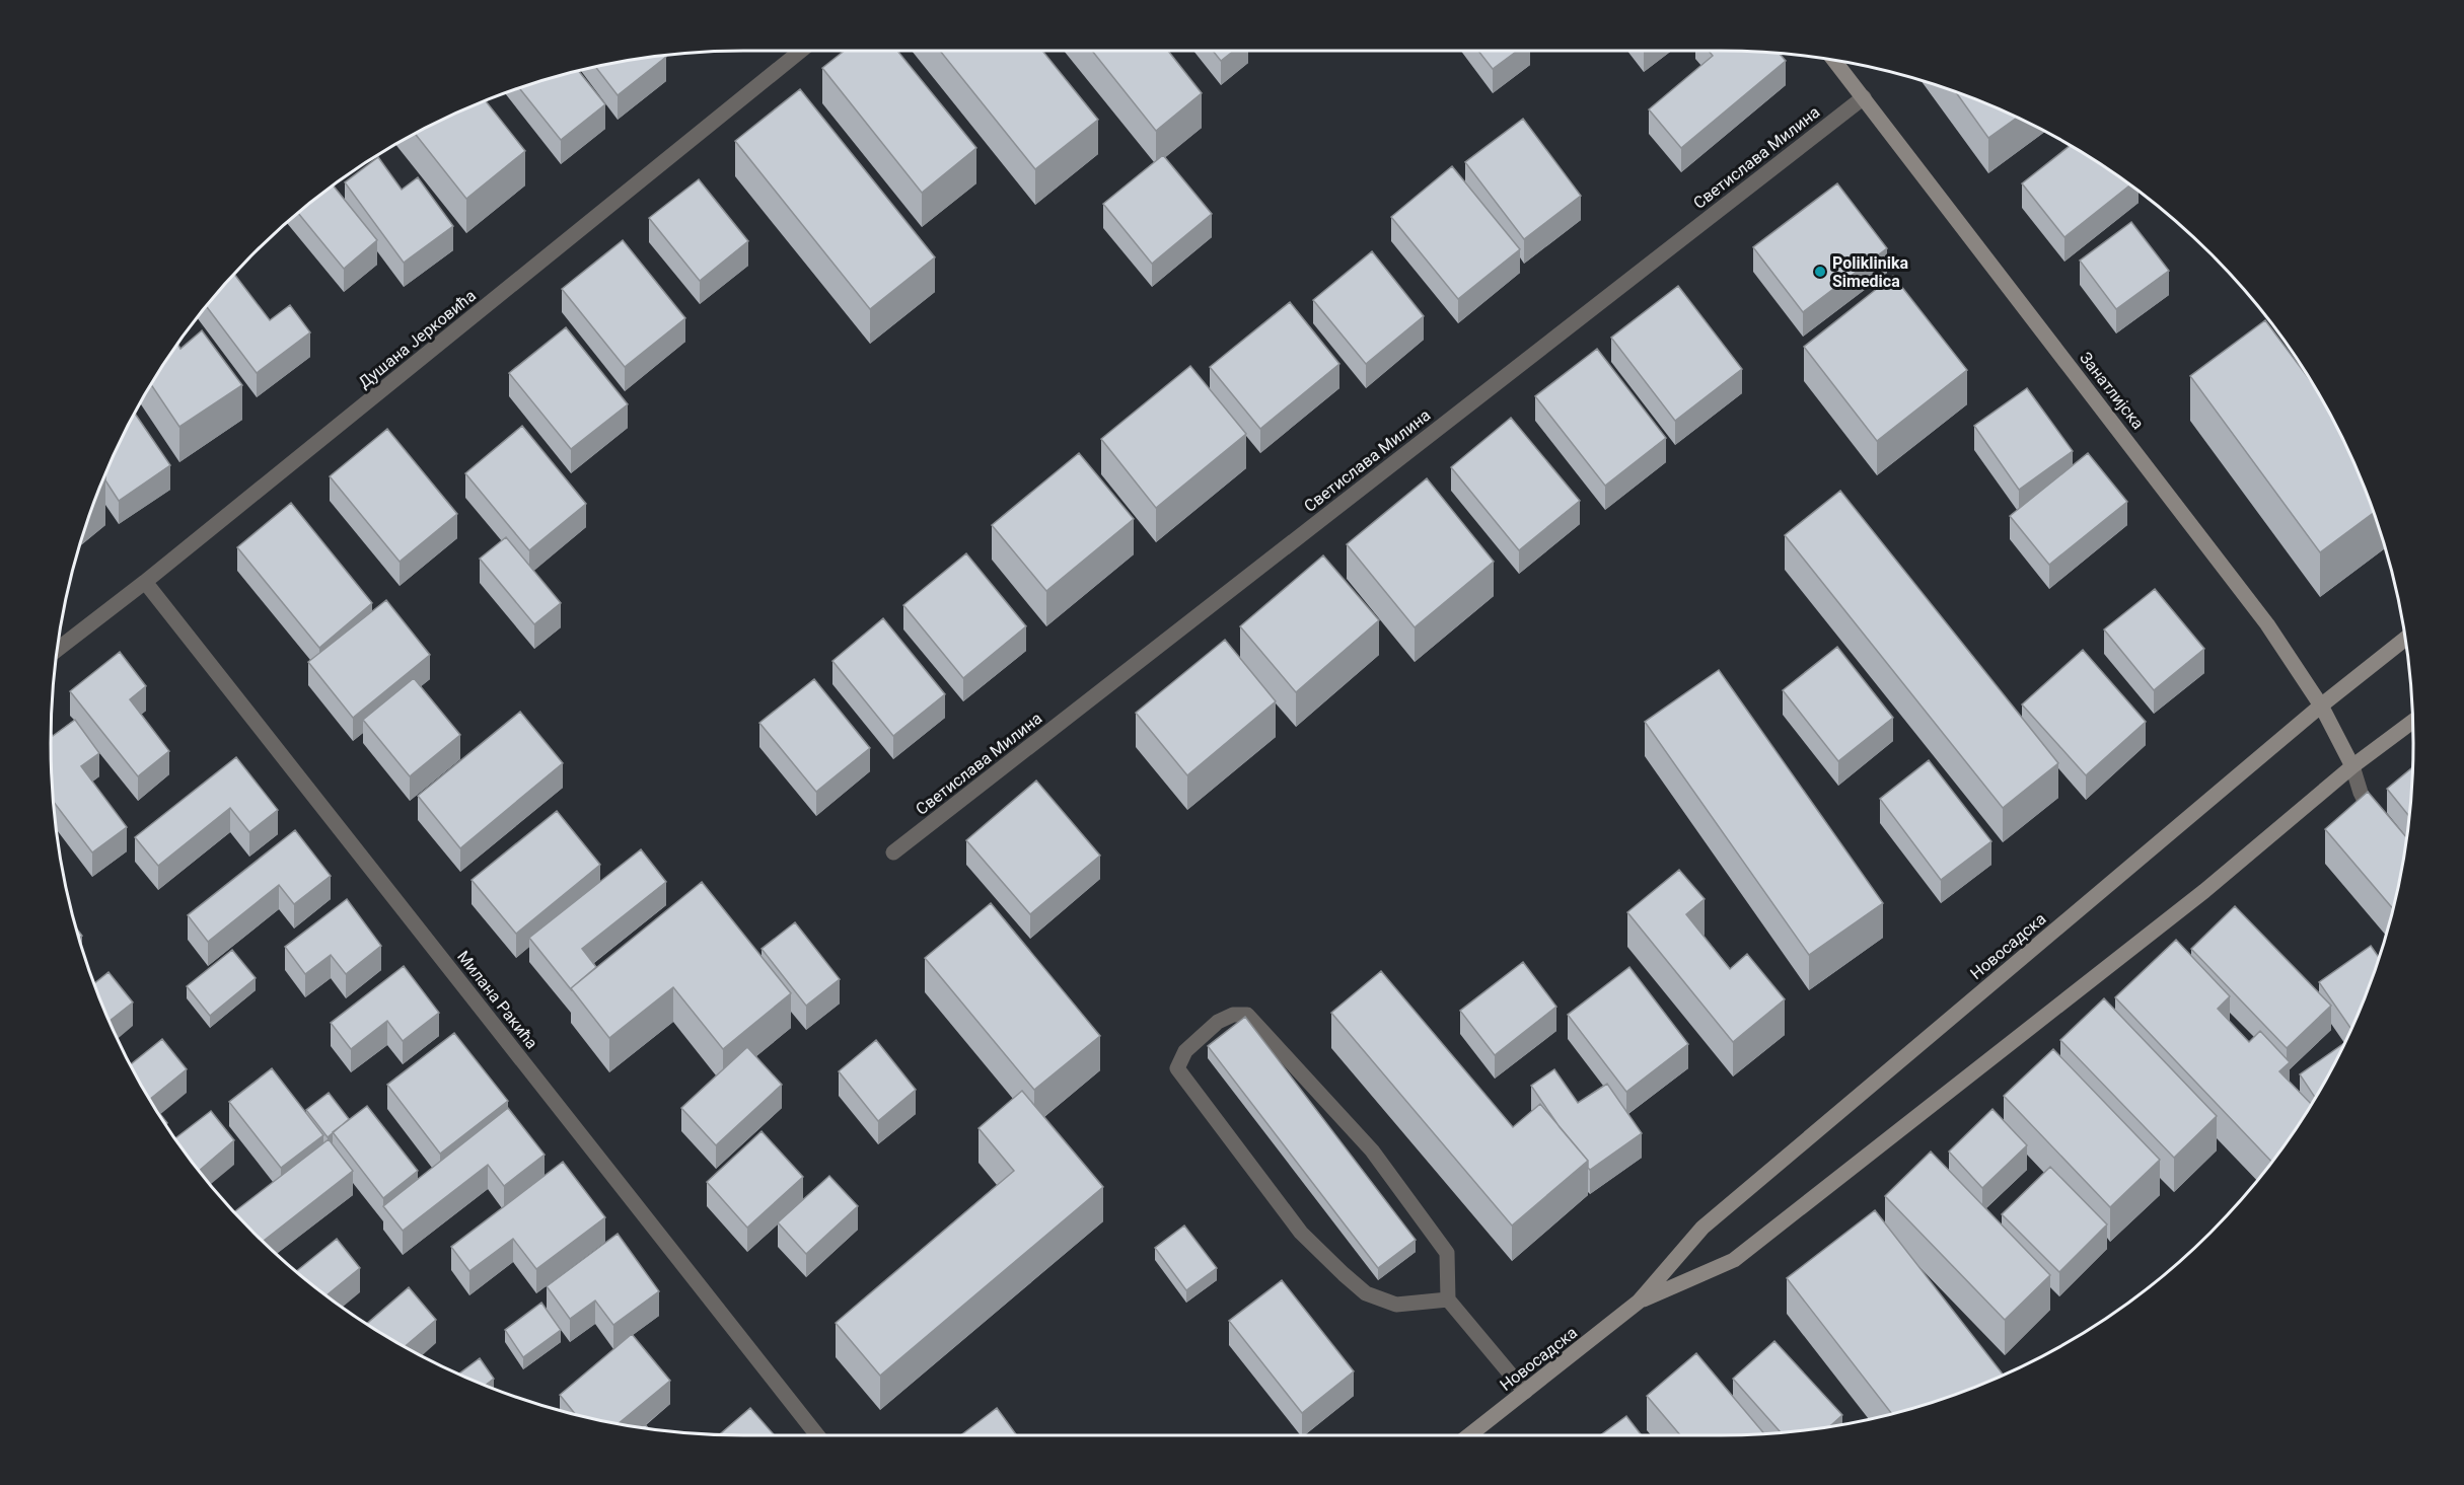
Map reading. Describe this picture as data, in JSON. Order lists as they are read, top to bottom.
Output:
{
  "streets": {
    "main road": ["Занатлијска", "Новосадска"],
    "street": ["Светислава Милина", "Душана Јерковића", "Милана Ракића"]
  },
  "crossings": [
    ["Светислава Милина", "Занатлијска"],
    ["Душана Јерковића", "Милана Ракића"],
    ["Занатлијска", "Новосадска"]
  ],
  "places": ["Poliklinika Simedica"]
}
